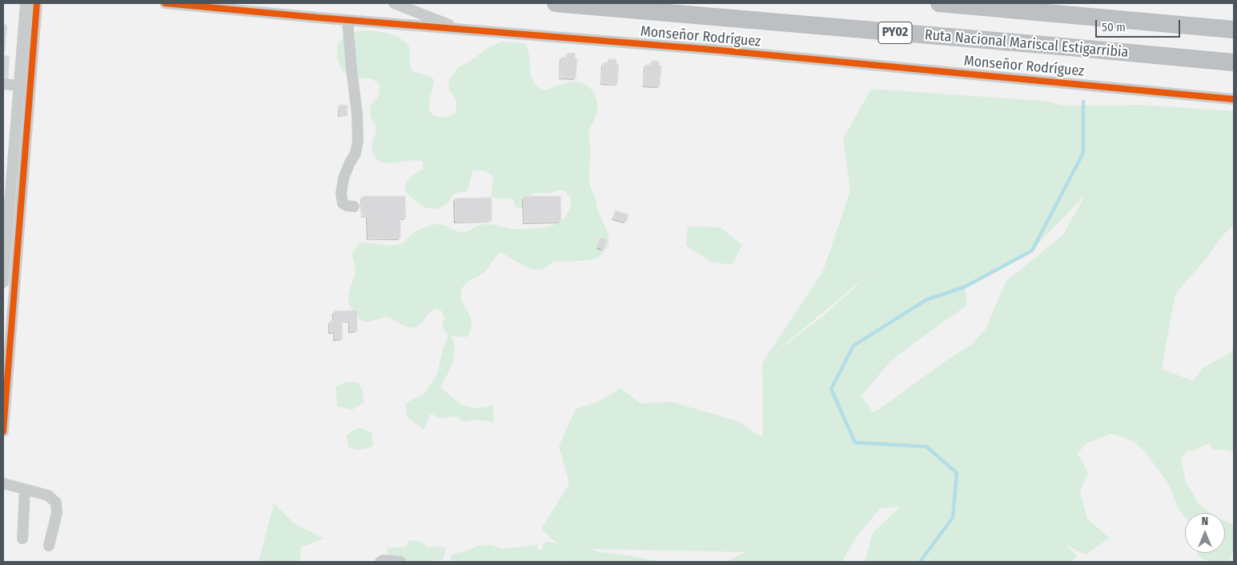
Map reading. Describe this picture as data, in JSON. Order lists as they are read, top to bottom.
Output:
{
  "streets": {
    "highway": ["PY02", "Ruta Nacional Mariscal Estigarribia"],
    "street": ["Monseñor Rodríguez"]
  },
  "scale_bar": "50 m",
  "north": "top"
}
